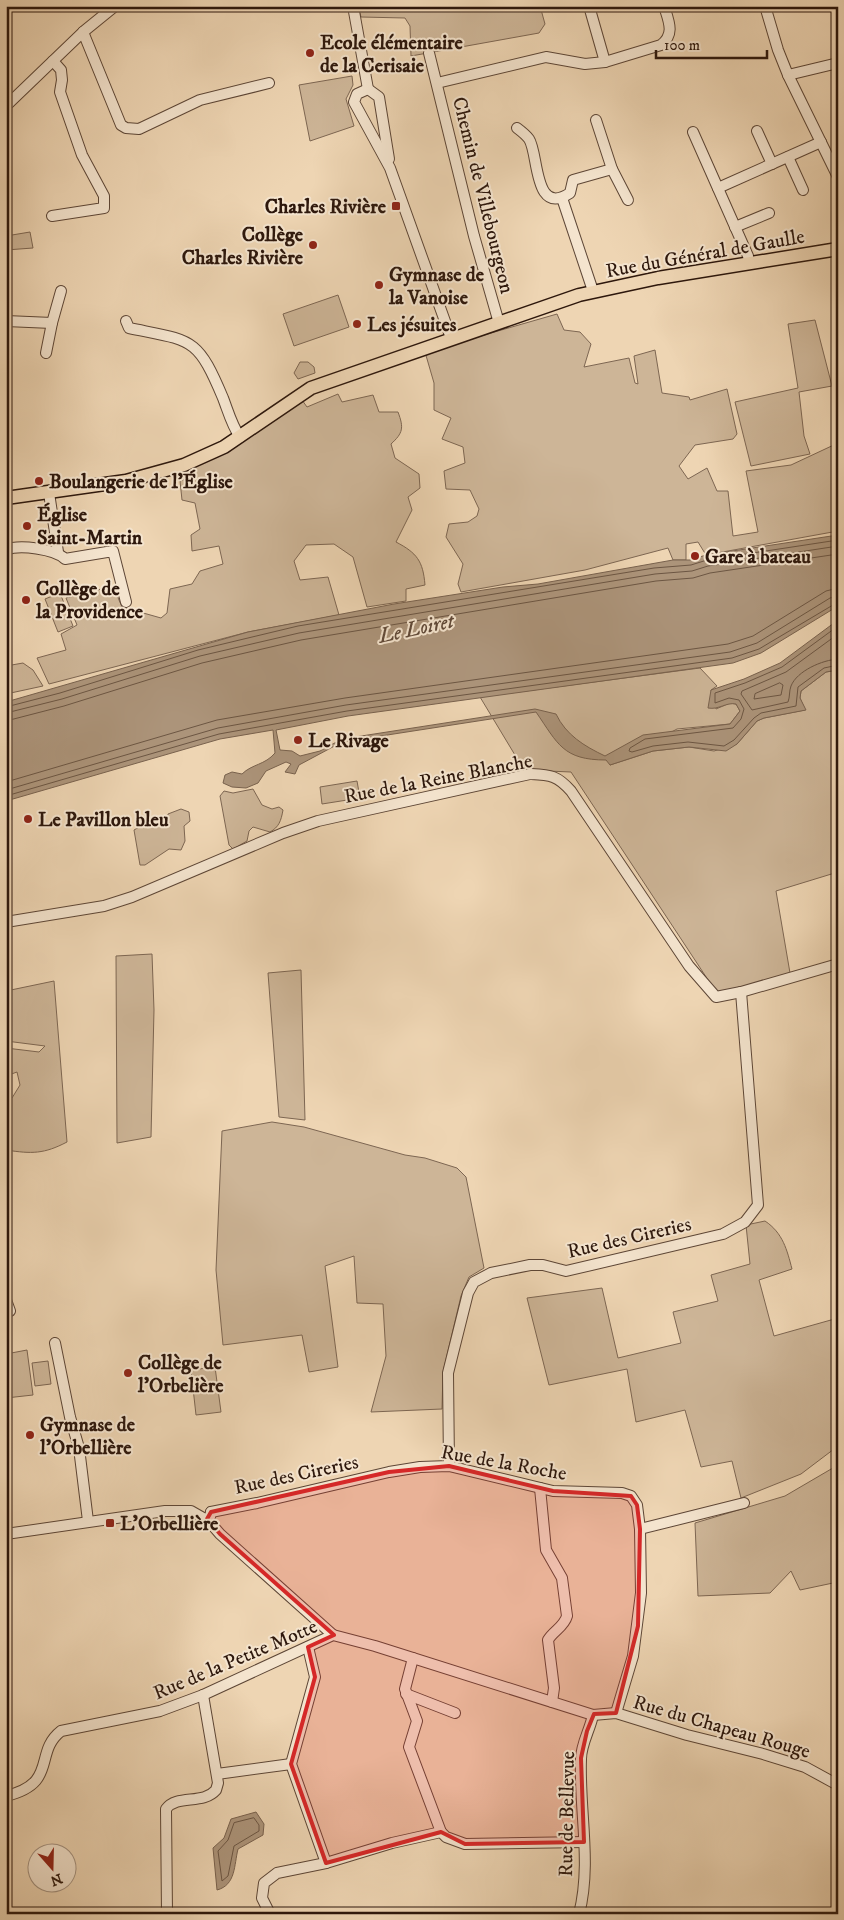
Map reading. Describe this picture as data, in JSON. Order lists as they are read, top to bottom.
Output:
{
  "streets": {
    "main road": ["Rue du Général de Gaulle"],
    "street": [
      "Chemin de Villebourgeon",
      "Rue de la Reine Blanche",
      "Rue des Cireries",
      "Rue de la Roche",
      "Rue de la Petite Motte",
      "Rue du Chapeau Rouge",
      "Rue de Bellevue"
    ]
  },
  "crossings": [
    ["Chemin de Villebourgeon", "Rue du Général de Gaulle"],
    ["Rue de la Reine Blanche", "Rue des Cireries"],
    ["Rue des Cireries", "Rue de la Roche"],
    ["Rue de la Roche", "Rue du Chapeau Rouge"],
    ["Rue de la Petite Motte", "Rue du Chapeau Rouge"],
    ["Rue de la Petite Motte", "Rue de Bellevue"],
    ["Rue du Chapeau Rouge", "Rue de Bellevue"]
  ],
  "water": ["Le Loiret"],
  "places": {
    "other": [
      "Ecole élémentaire de la Cerisaie",
      "Collège Charles Rivière",
      "Gymnase de la Vanoise",
      "Les jésuites",
      "Boulangerie de l'Église",
      "Église Saint-Martin",
      "Gare à bateau",
      "Collège de la Providence",
      "Le Rivage",
      "Le Pavillon bleu",
      "Collège de l'Orbelière",
      "Gymnase de l'Orbellière"
    ],
    "transit": ["Charles Rivière", "L'Orbellière"]
  },
  "scale_bar": "100 m",
  "north": "bottom"
}
